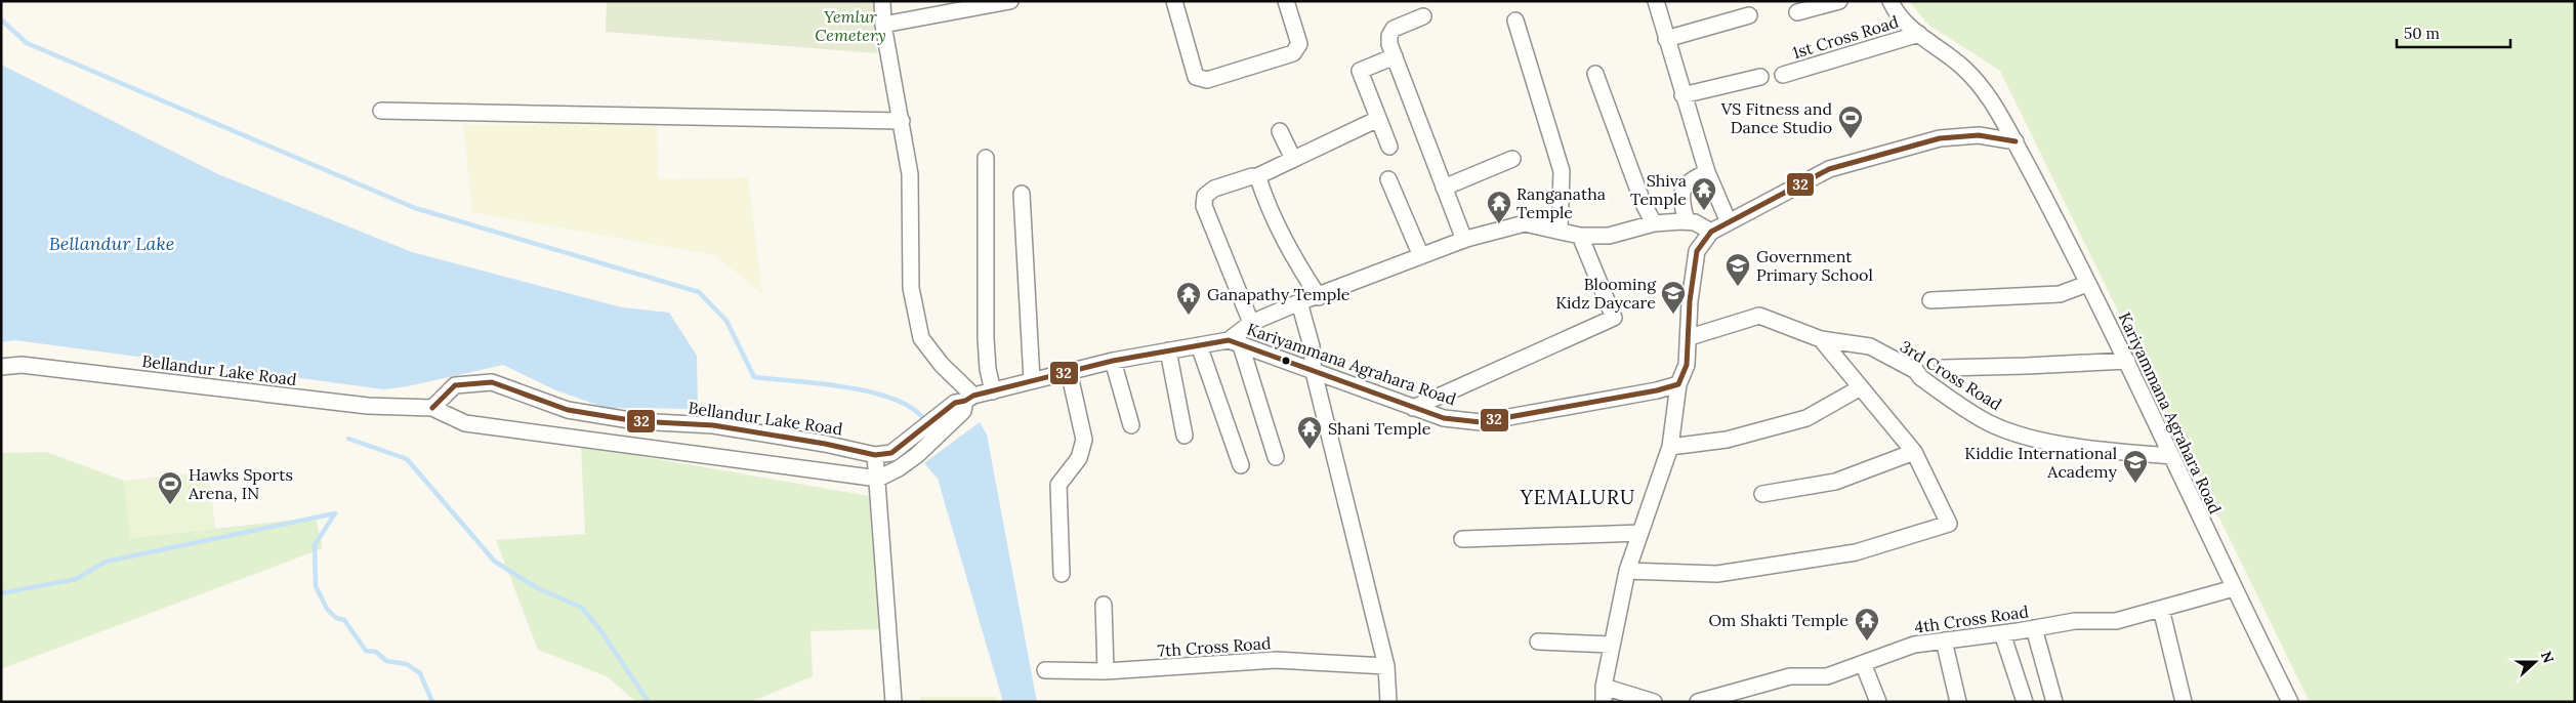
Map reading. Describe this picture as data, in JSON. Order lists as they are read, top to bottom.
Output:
{
  "streets": {
    "street": [
      "1st Cross Road",
      "Kariyammana Agrahara Road",
      "Bellandur Lake Road",
      "3rd Cross Road",
      "4th Cross Road",
      "7th Cross Road"
    ]
  },
  "crossings": [
    ["1st Cross Road", "Kariyammana Agrahara Road"],
    ["Kariyammana Agrahara Road", "Bellandur Lake Road"],
    ["Kariyammana Agrahara Road", "3rd Cross Road"],
    ["Kariyammana Agrahara Road", "4th Cross Road"]
  ],
  "districts": ["YEMALURU"],
  "water": ["Bellandur Lake"],
  "parks": ["Yemlur Cemetery"],
  "places": {
    "sports": ["VS Fitness and Dance Studio", "Hawks Sports Arena, IN"],
    "temple": [
      "Shiva Temple",
      "Ranganatha Temple",
      "Ganapathy Temple",
      "Shani Temple",
      "Om Shakti Temple"
    ],
    "school or university": ["Government Primary School", "Blooming Kidz Daycare", "Kiddie International Academy"]
  },
  "lines": ["transit line 32"],
  "scale_bar": "50 m",
  "north": "right"
}
